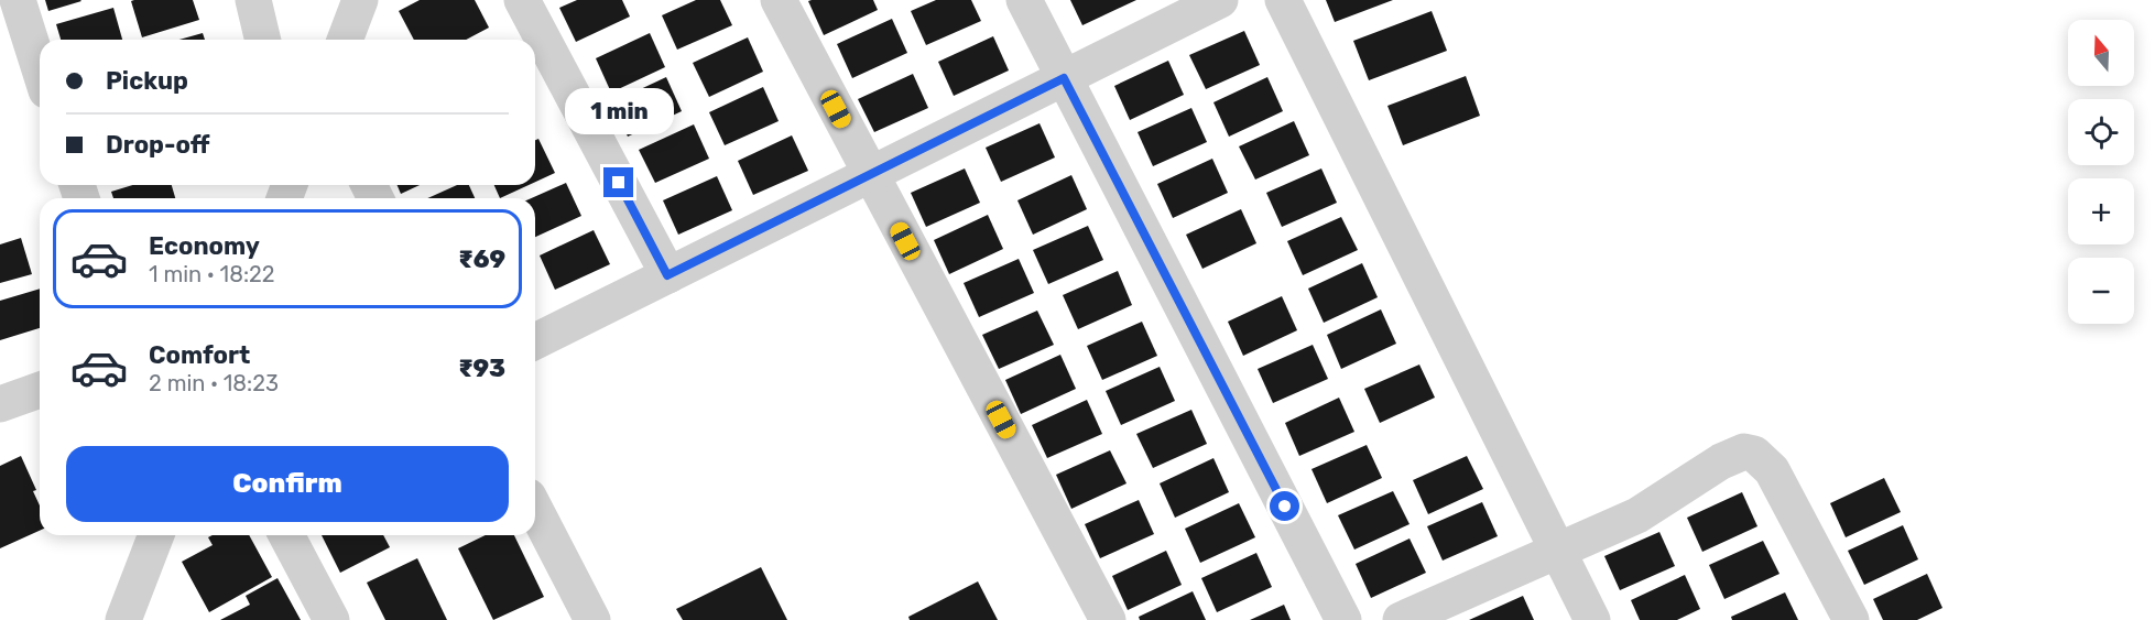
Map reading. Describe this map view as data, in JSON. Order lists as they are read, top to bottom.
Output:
{
  "north": "top",
  "page": {
    "map_buttons": ["+", "−"],
    "banner": ["Pickup", "Drop-off"],
    "bubble": "1 min",
    "list": [
      {
        "name": "Economy",
        "note": "1 min · 18:22",
        "value": "₹69"
      },
      {
        "name": "Comfort",
        "note": "2 min · 18:23",
        "value": "₹93"
      }
    ],
    "buttons": "Confirm"
  }
}
